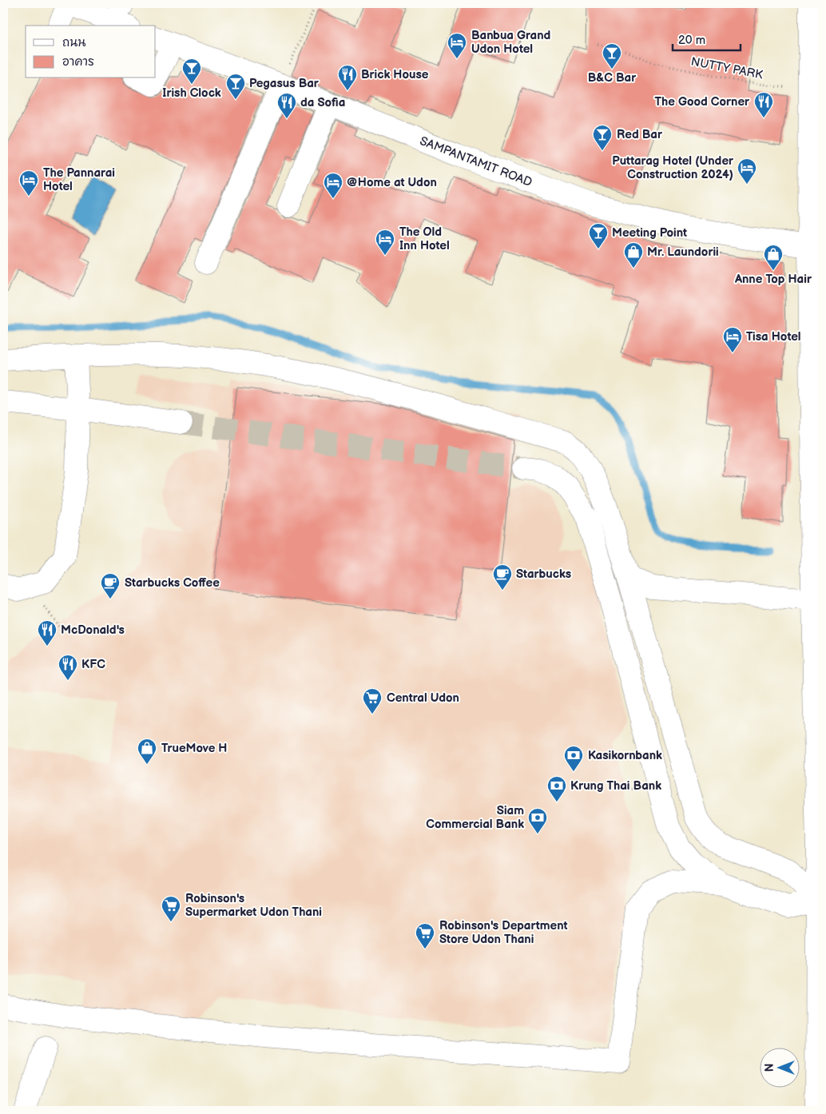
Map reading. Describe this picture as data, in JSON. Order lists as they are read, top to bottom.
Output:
{
  "streets": {
    "street": ["SAMPANTAMIT ROAD"],
    "path": ["NUTTY PARK"]
  },
  "places": {
    "hotel": [
      "Banbua Grand Udon Hotel",
      "Puttarag Hotel (Under Construction 2024)",
      "The Pannarai Hotel",
      "@Home at Udon",
      "The Old Inn Hotel",
      "Tisa Hotel"
    ],
    "bar": [
      "B&C Bar",
      "Irish Clock",
      "Pegasus Bar",
      "Red Bar",
      "Meeting Point"
    ],
    "restaurant": [
      "Brick House",
      "The Good Corner",
      "da Sofia",
      "McDonald's",
      "KFC"
    ],
    "shop": ["Mr. Laundorii", "Anne Top Hair", "TrueMove H"],
    "cafe": ["Starbucks", "Starbucks Coffee"],
    "supermarket": ["Central Udon", "Robinson's Supermarket Udon Thani", "Robinson's Department Store Udon Thani"],
    "bank": ["Kasikornbank", "Krung Thai Bank", "Siam Commercial Bank"]
  },
  "legend": ["ถนน", "อาคาร"],
  "scale_bar": "20 m",
  "north": "left"
}
